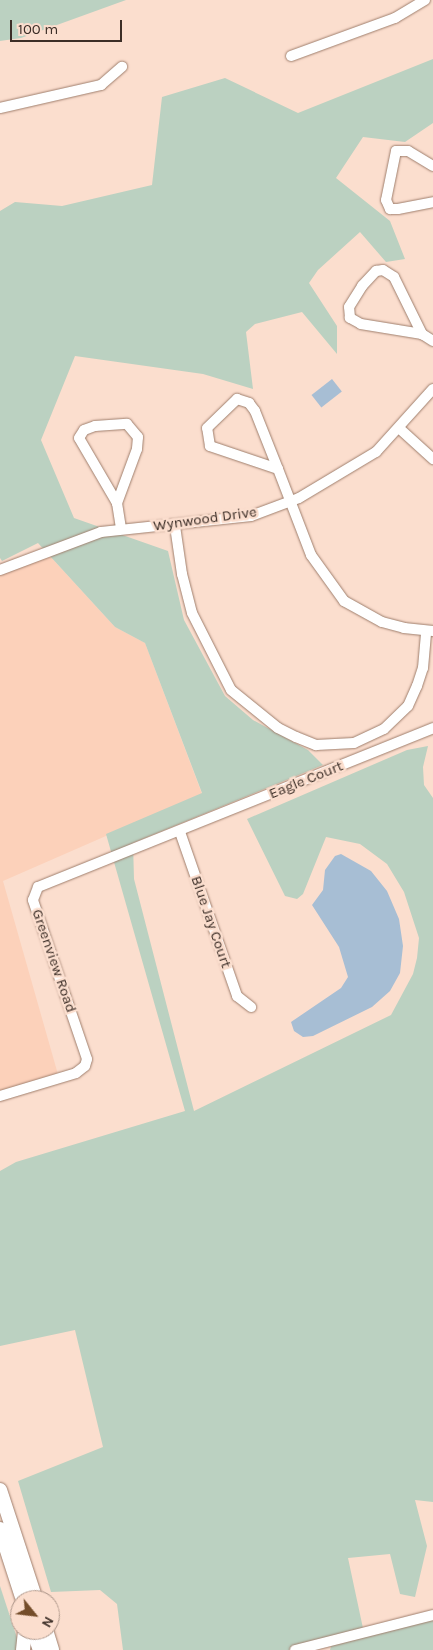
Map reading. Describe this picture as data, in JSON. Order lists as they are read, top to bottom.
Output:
{
  "streets": {
    "street": [
      "Wynwood Drive",
      "Eagle Court",
      "Blue Jay Court",
      "Greenview Road"
    ]
  },
  "crossings": [
    ["Eagle Court", "Blue Jay Court"],
    ["Eagle Court", "Greenview Road"],
    ["Blue Jay Court", "Greenview Road"]
  ],
  "scale_bar": "100 m",
  "north": "bottom right"
}
